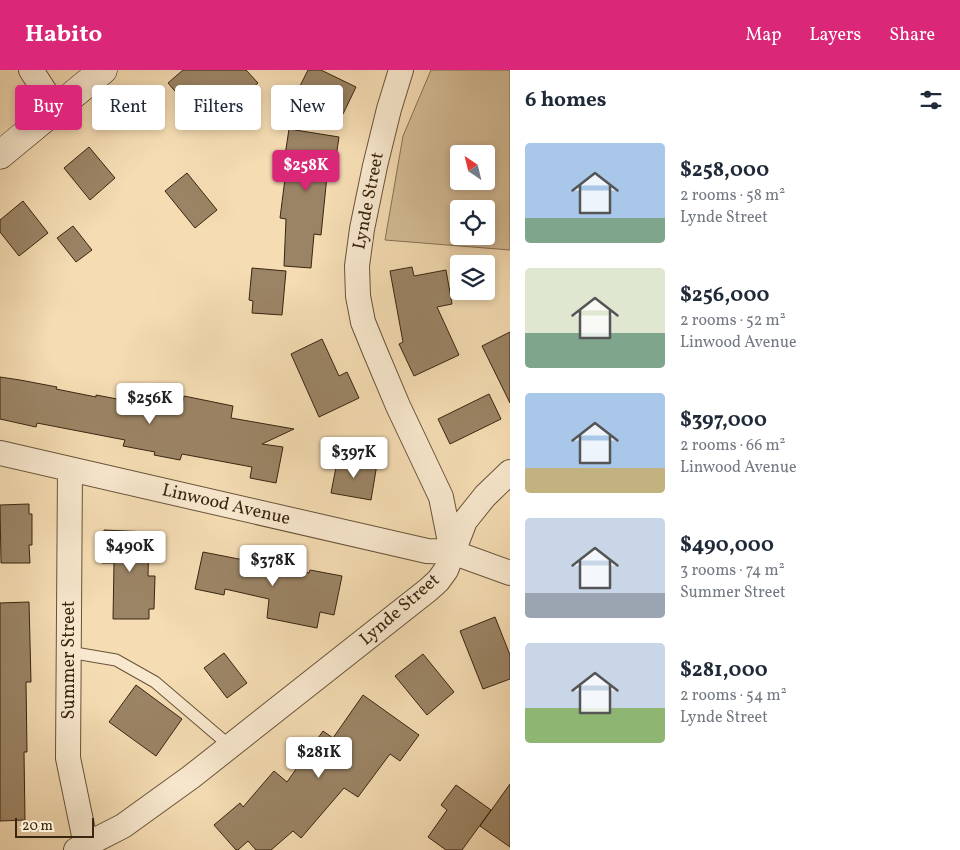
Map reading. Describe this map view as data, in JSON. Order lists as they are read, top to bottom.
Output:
{
  "streets": {
    "street": ["Lynde Street", "Linwood Avenue", "Summer Street"]
  },
  "crossings": [
    ["Lynde Street", "Linwood Avenue"],
    ["Lynde Street", "Summer Street"],
    ["Linwood Avenue", "Summer Street"]
  ],
  "scale_bar": "20 m",
  "north": "top left",
  "page": {
    "header": "Habito",
    "nav": ["Map", "Layers", "Share"],
    "heading": "6 homes",
    "chip": [
      "Buy",
      "Rent",
      "Filters",
      "New"
    ],
    "list": [
      {
        "name": "$258,000",
        "note": "2 rooms · 58 m² · Lynde Street"
      },
      {
        "name": "$256,000",
        "note": "2 rooms · 52 m² · Linwood Avenue"
      },
      {
        "name": "$397,000",
        "note": "2 rooms · 66 m² · Linwood Avenue"
      },
      {
        "name": "$490,000",
        "note": "3 rooms · 74 m² · Summer Street"
      },
      {
        "name": "$281,000",
        "note": "2 rooms · 54 m² · Lynde Street"
      }
    ],
    "price": [
      "$258K",
      "$256K",
      "$397K",
      "$490K",
      "$378K",
      "$281K"
    ],
    "scale": "20 m"
  }
}
